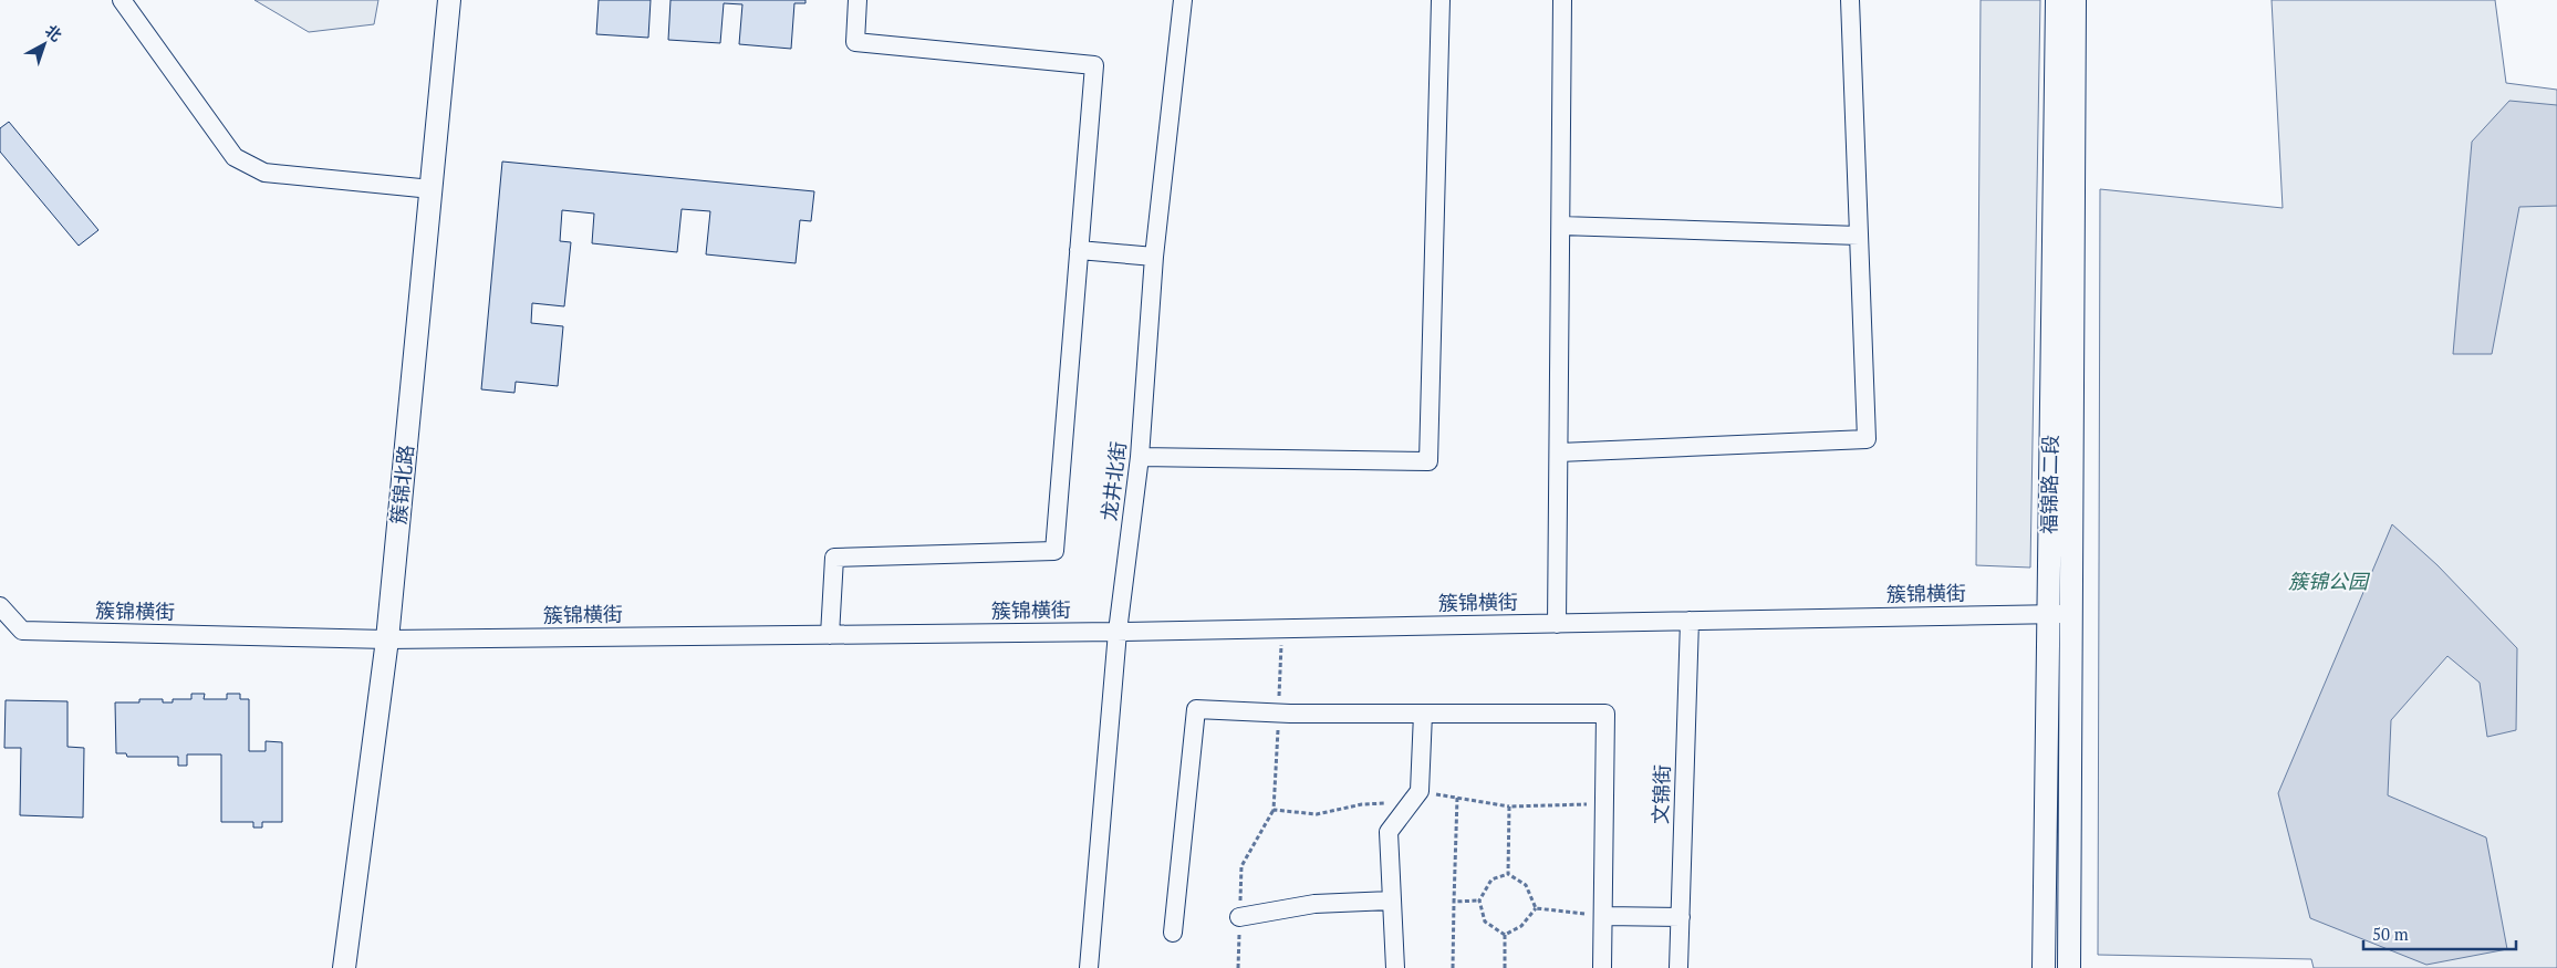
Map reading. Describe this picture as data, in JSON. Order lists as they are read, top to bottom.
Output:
{
  "streets": {
    "street": [
      "龙井北街",
      "簇锦北路",
      "福锦路二段",
      "簇锦横街",
      "文锦街"
    ]
  },
  "crossings": [
    ["龙井北街", "簇锦横街"],
    ["簇锦北路", "簇锦横街"],
    ["福锦路二段", "簇锦横街"],
    ["簇锦横街", "文锦街"]
  ],
  "parks": ["簇锦公园"],
  "scale_bar": "50 m",
  "north": "top right"
}
